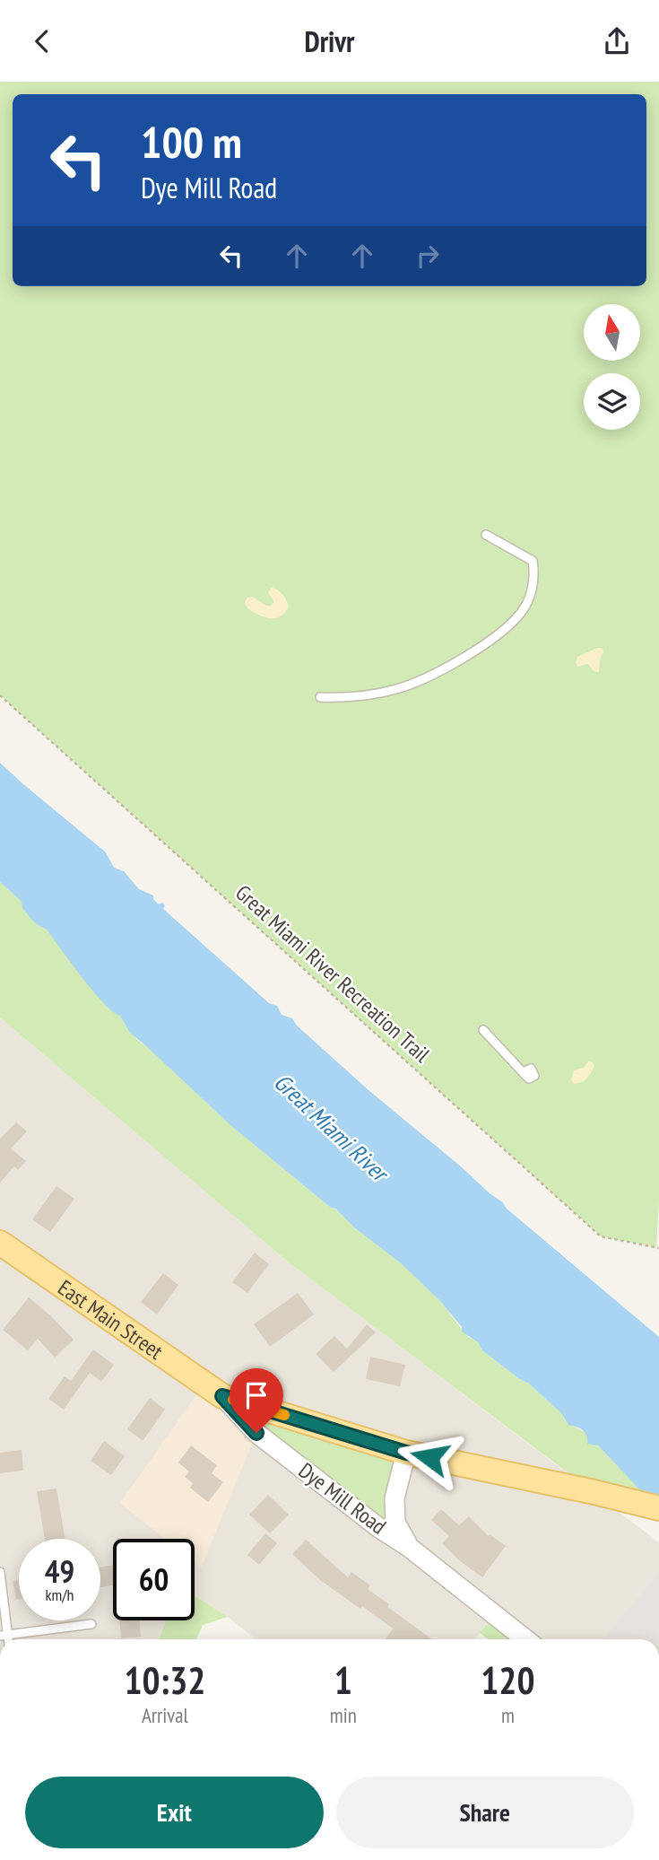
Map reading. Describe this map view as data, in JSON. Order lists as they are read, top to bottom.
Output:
{
  "streets": {
    "main road": ["East Main Street"],
    "street": ["Dye Mill Road"],
    "path": ["Great Miami River Recreation Trail"]
  },
  "crossings": [
    ["East Main Street", "Dye Mill Road"]
  ],
  "water": ["Great Miami River"],
  "north": "top",
  "page": {
    "header": "Drivr",
    "turn": ["100 m", "Dye Mill Road"],
    "speed": "49 km/h",
    "limit": "60",
    "eta": [
      "10:32",
      "Arrival",
      "1",
      "min",
      "120",
      "m"
    ],
    "buttons": ["Exit", "Share"]
  }
}
